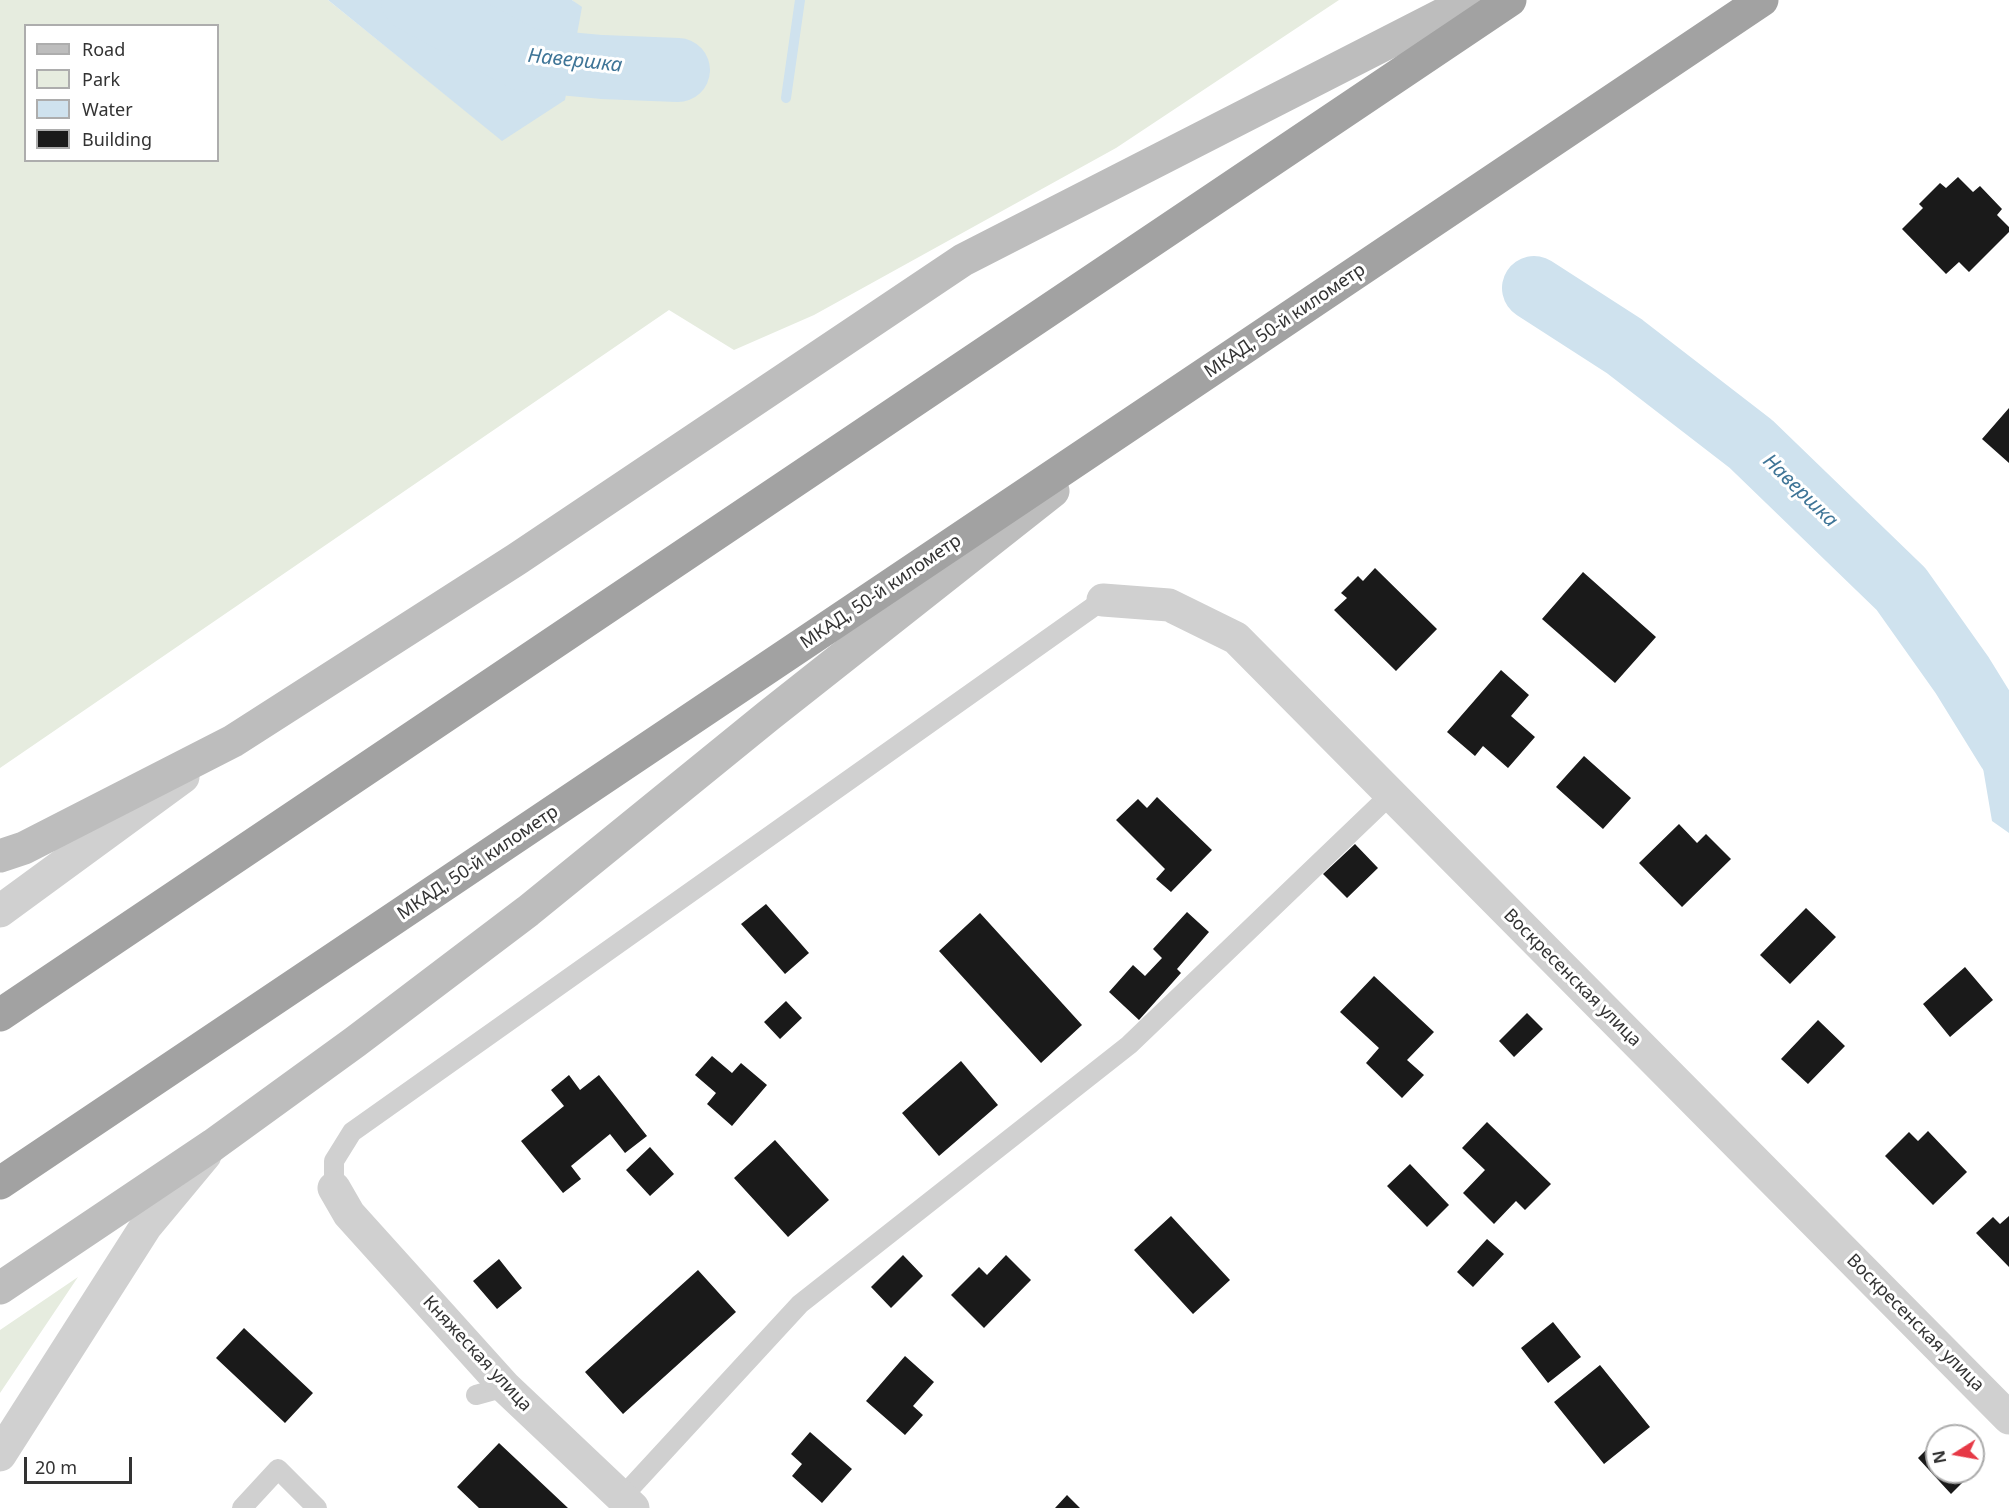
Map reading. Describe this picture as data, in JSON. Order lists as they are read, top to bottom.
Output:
{
  "streets": {
    "highway": ["МКАД, 50-й километр"],
    "street": ["Воскресенская улица", "Княжеская улица"]
  },
  "water": ["Навершка"],
  "legend": [
    "Road",
    "Park",
    "Water",
    "Building"
  ],
  "scale_bar": "20 m",
  "north": "left"
}
